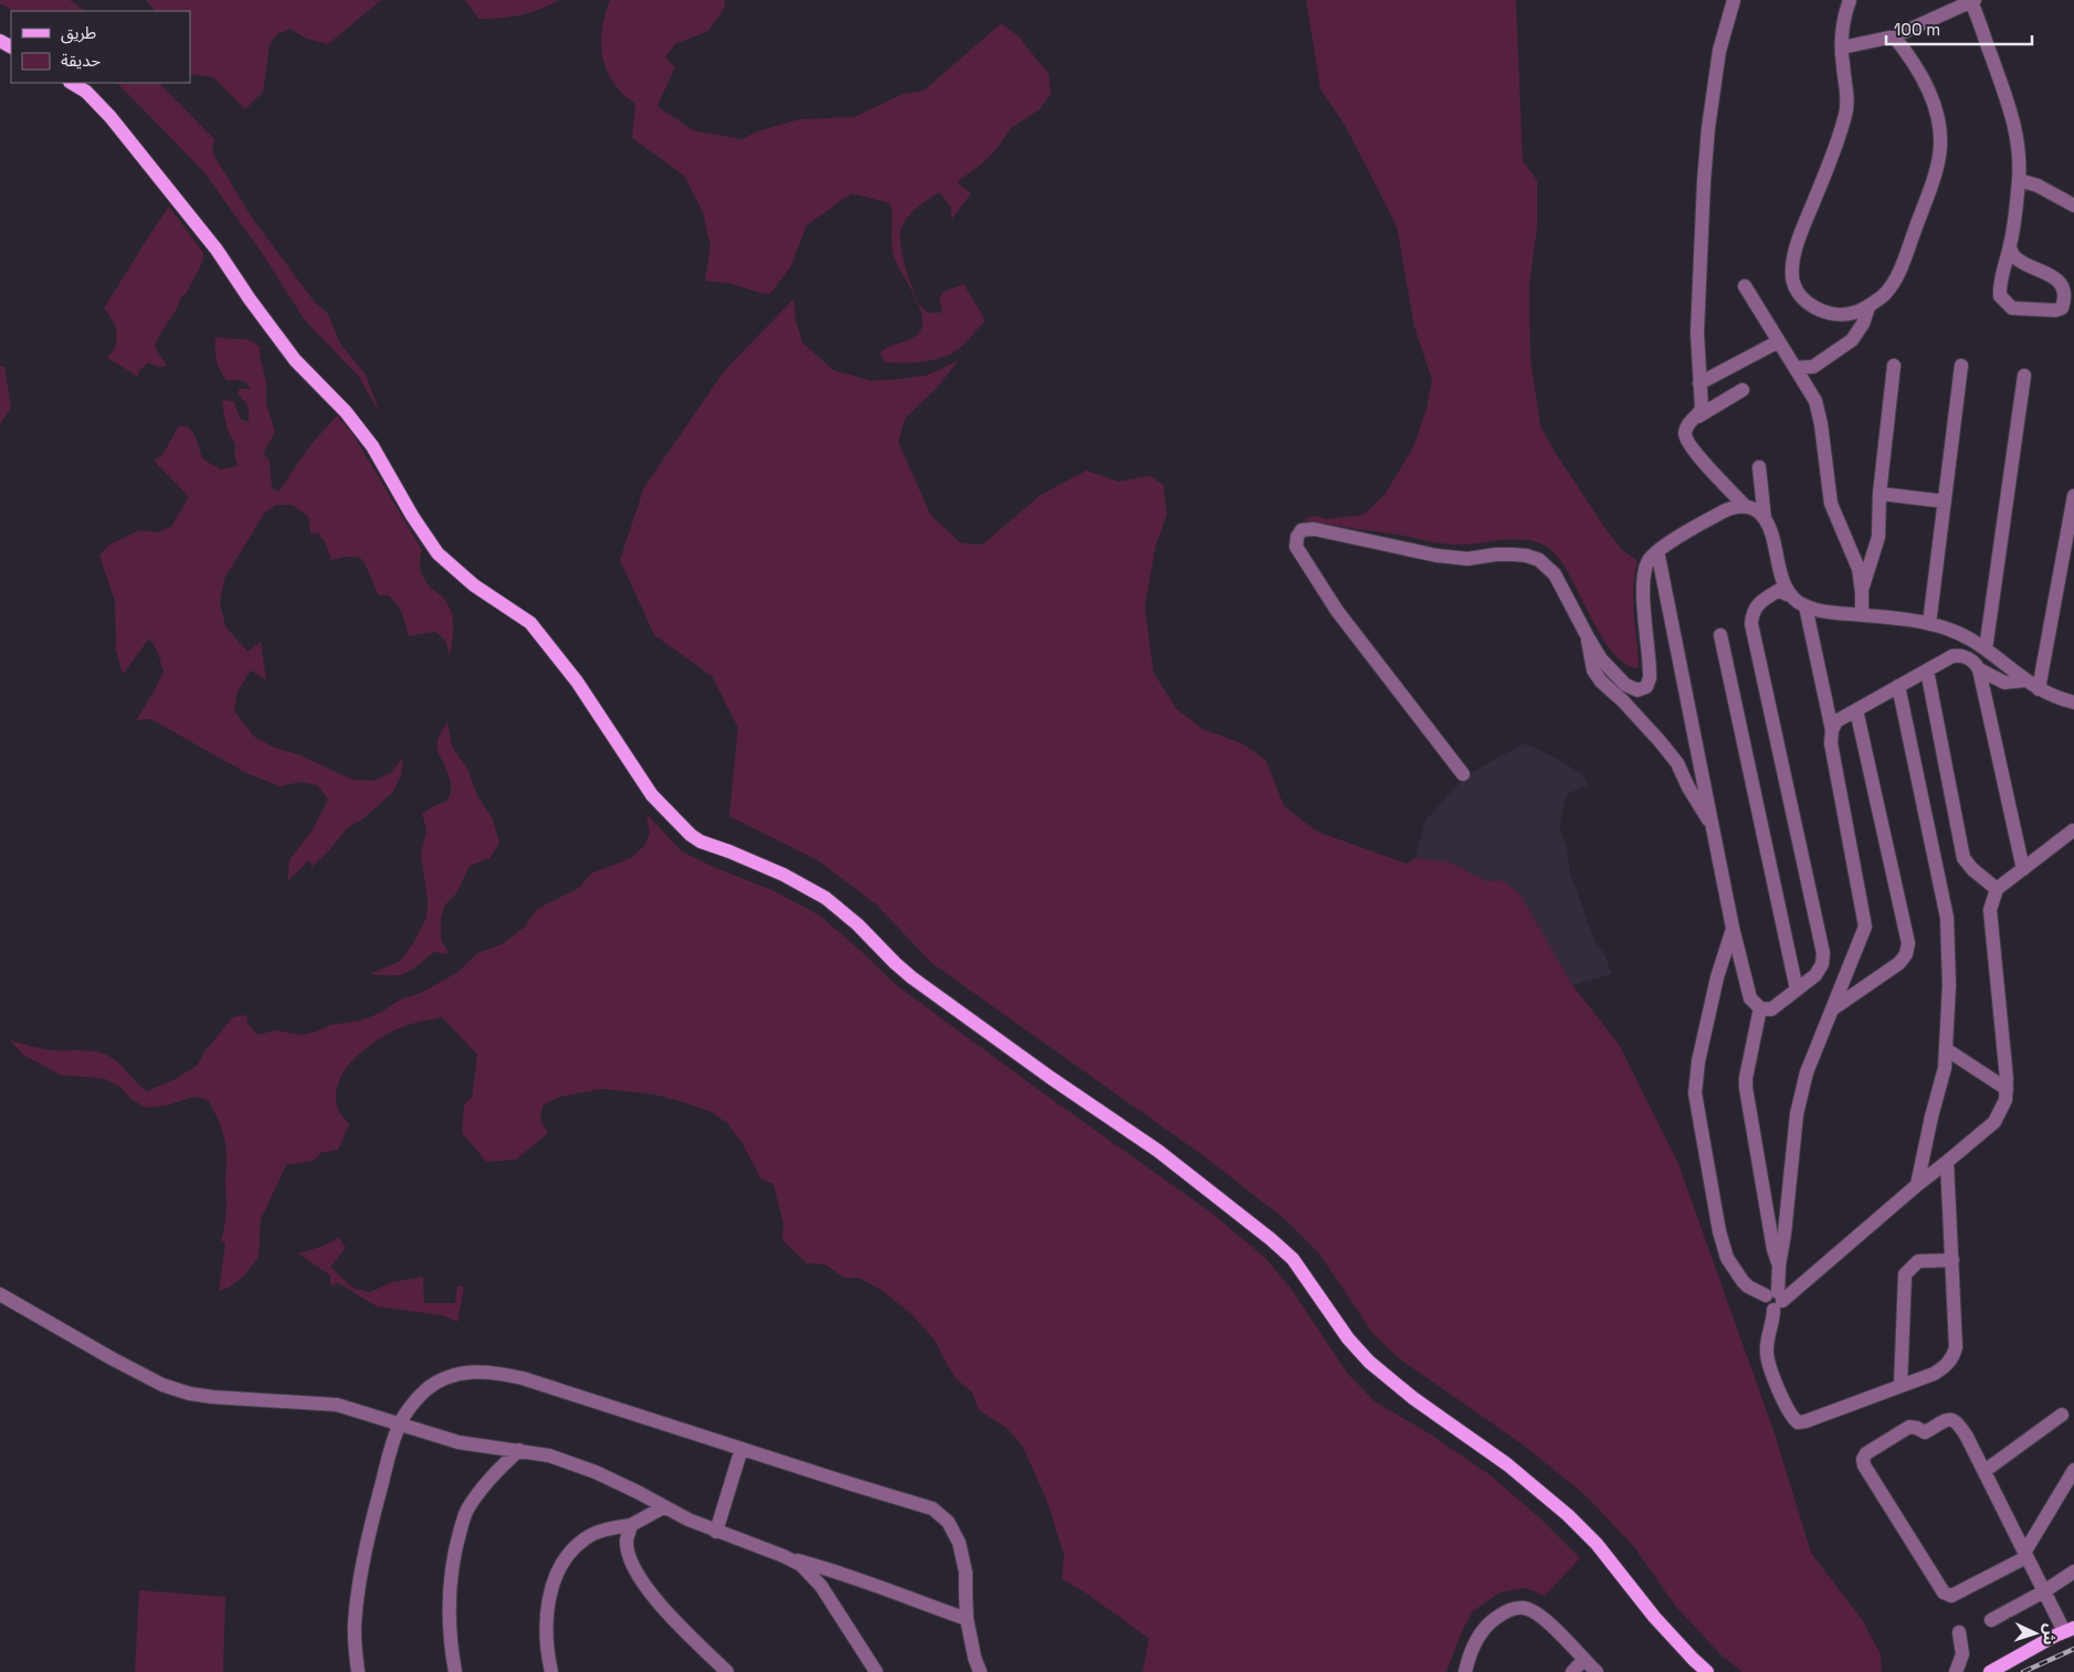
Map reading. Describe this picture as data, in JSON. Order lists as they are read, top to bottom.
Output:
{
  "legend": ["طريق", "حديقة"],
  "scale_bar": "100 m",
  "north": "right"
}
